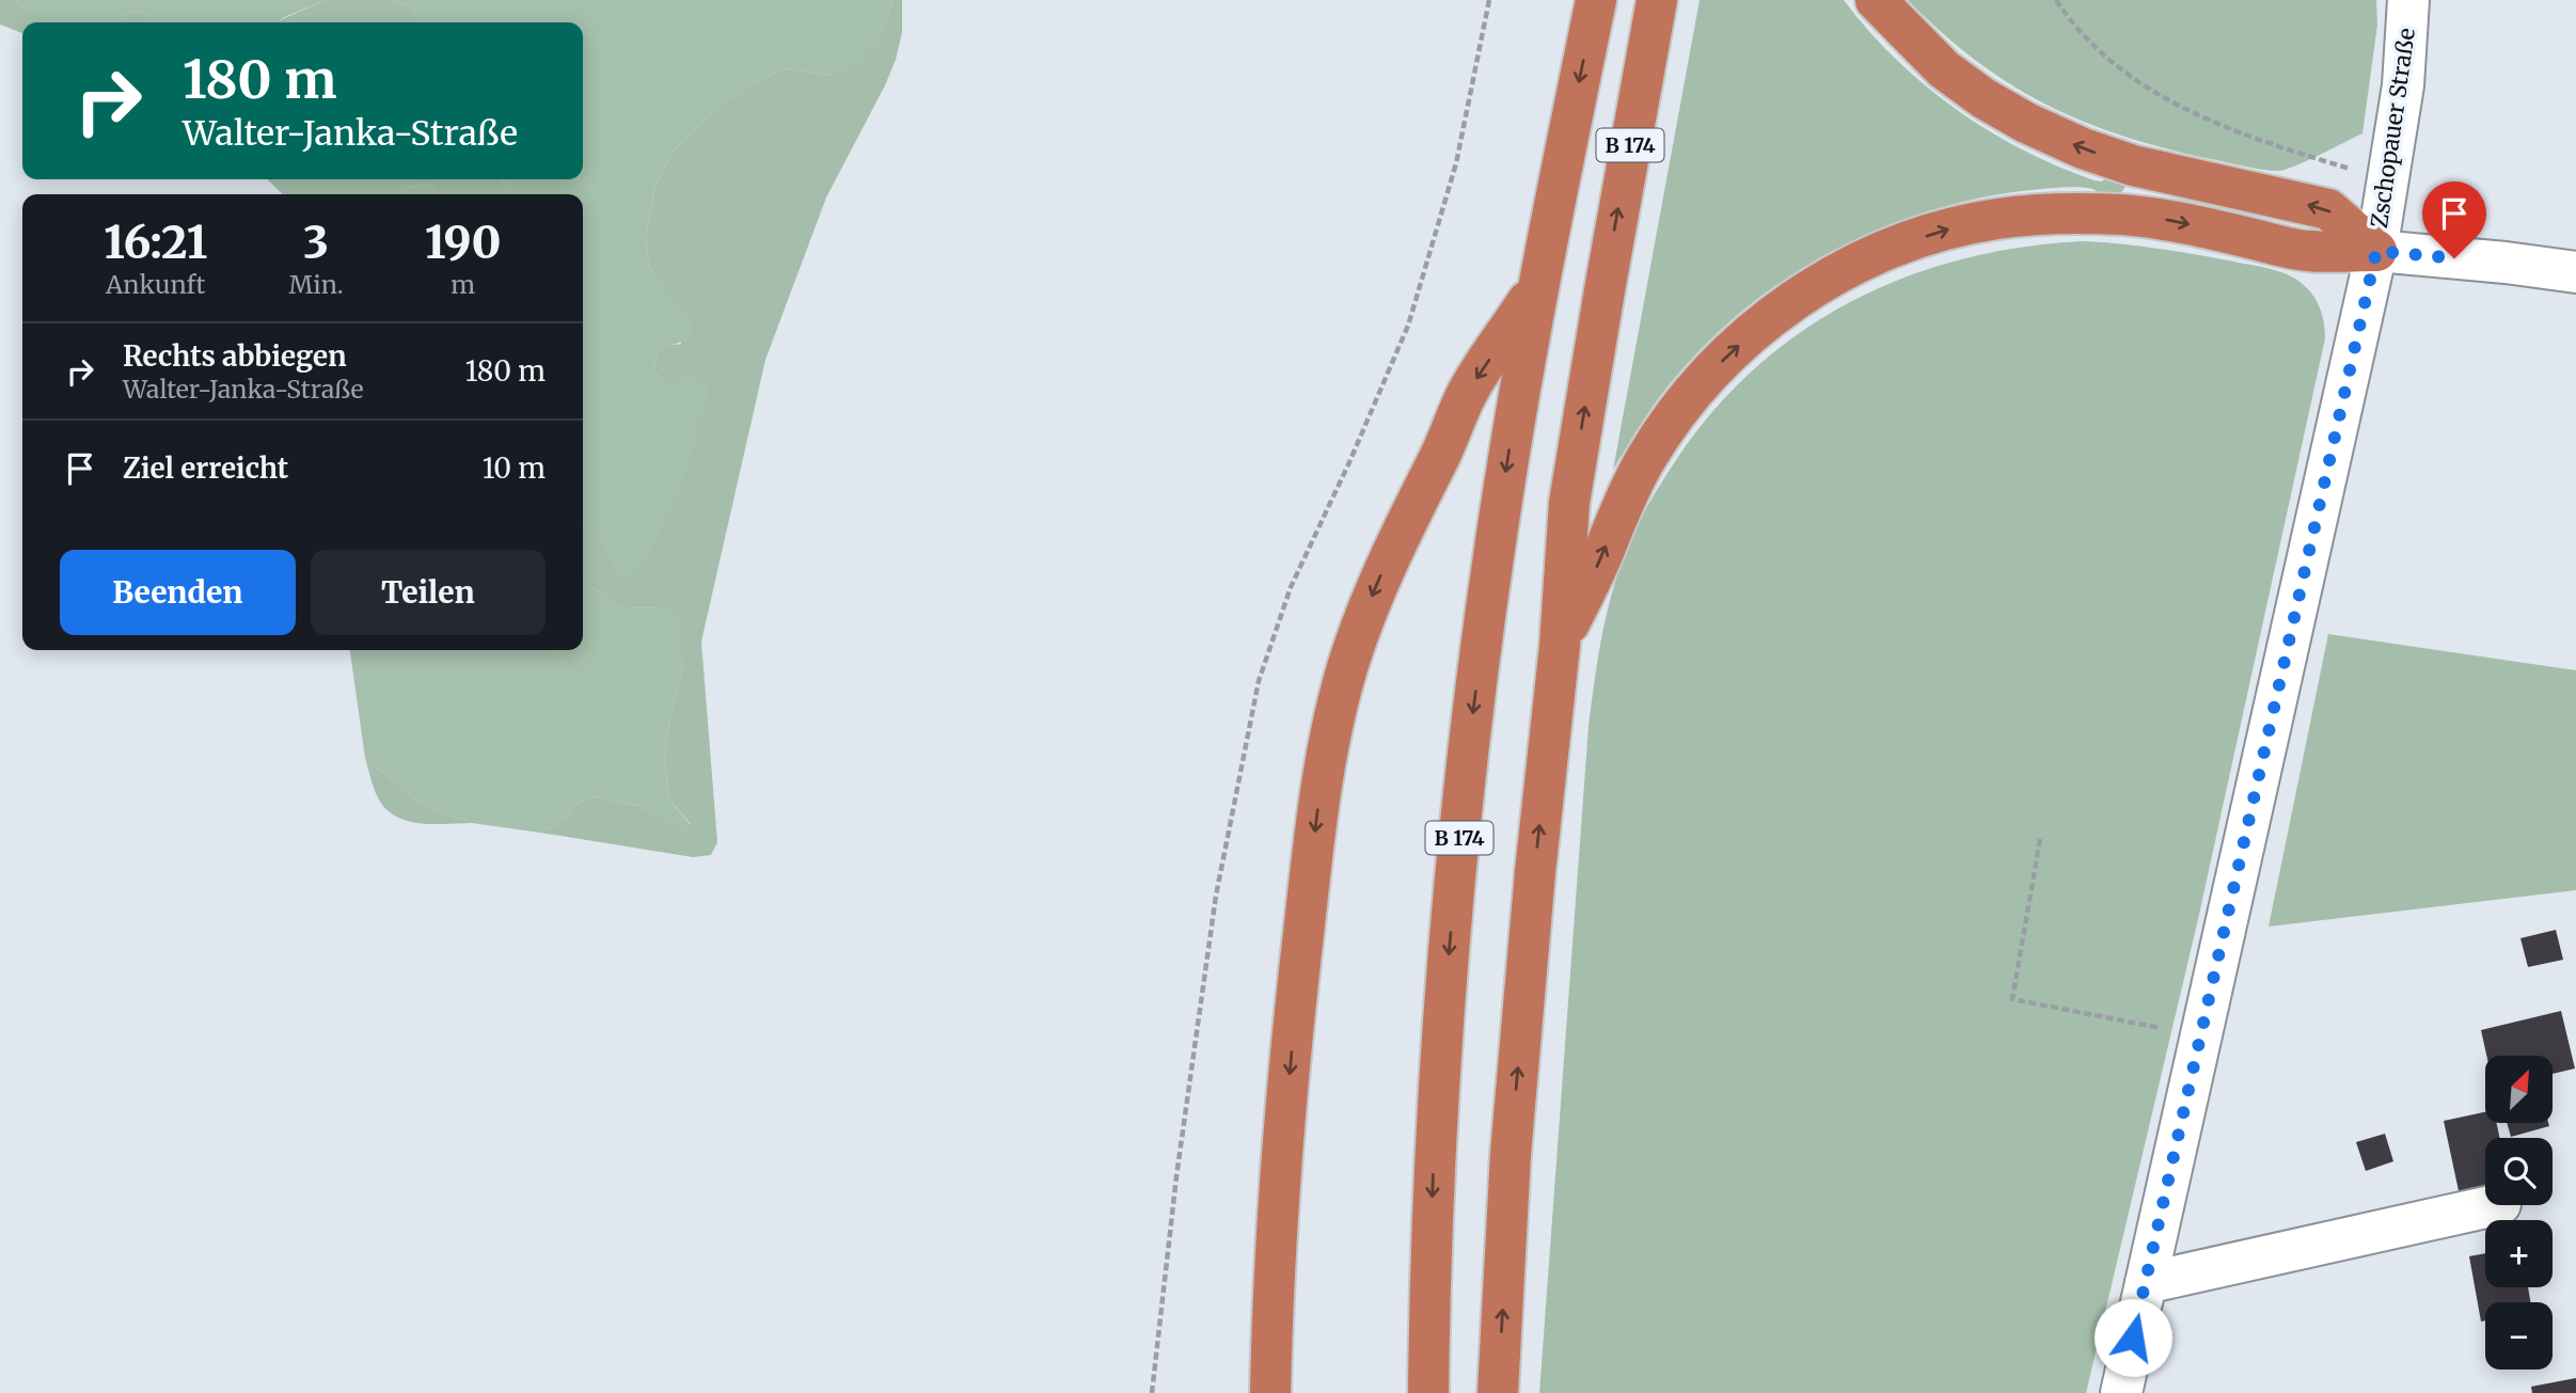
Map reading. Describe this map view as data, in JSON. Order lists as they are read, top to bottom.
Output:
{
  "streets": {
    "highway": ["B 174"],
    "street": ["Zschopauer Straße"]
  },
  "north": "top right",
  "page": {
    "turn": ["180 m", "Walter-Janka-Straße"],
    "eta": [
      "16:21",
      "Ankunft",
      "3",
      "Min.",
      "190",
      "m"
    ],
    "list": [
      {
        "name": "Rechts abbiegen",
        "note": "Walter-Janka-Straße",
        "value": "180 m"
      },
      {
        "name": "Ziel erreicht",
        "value": "10 m"
      }
    ],
    "buttons": ["Beenden", "Teilen"],
    "map_buttons": ["+", "−"]
  }
}
